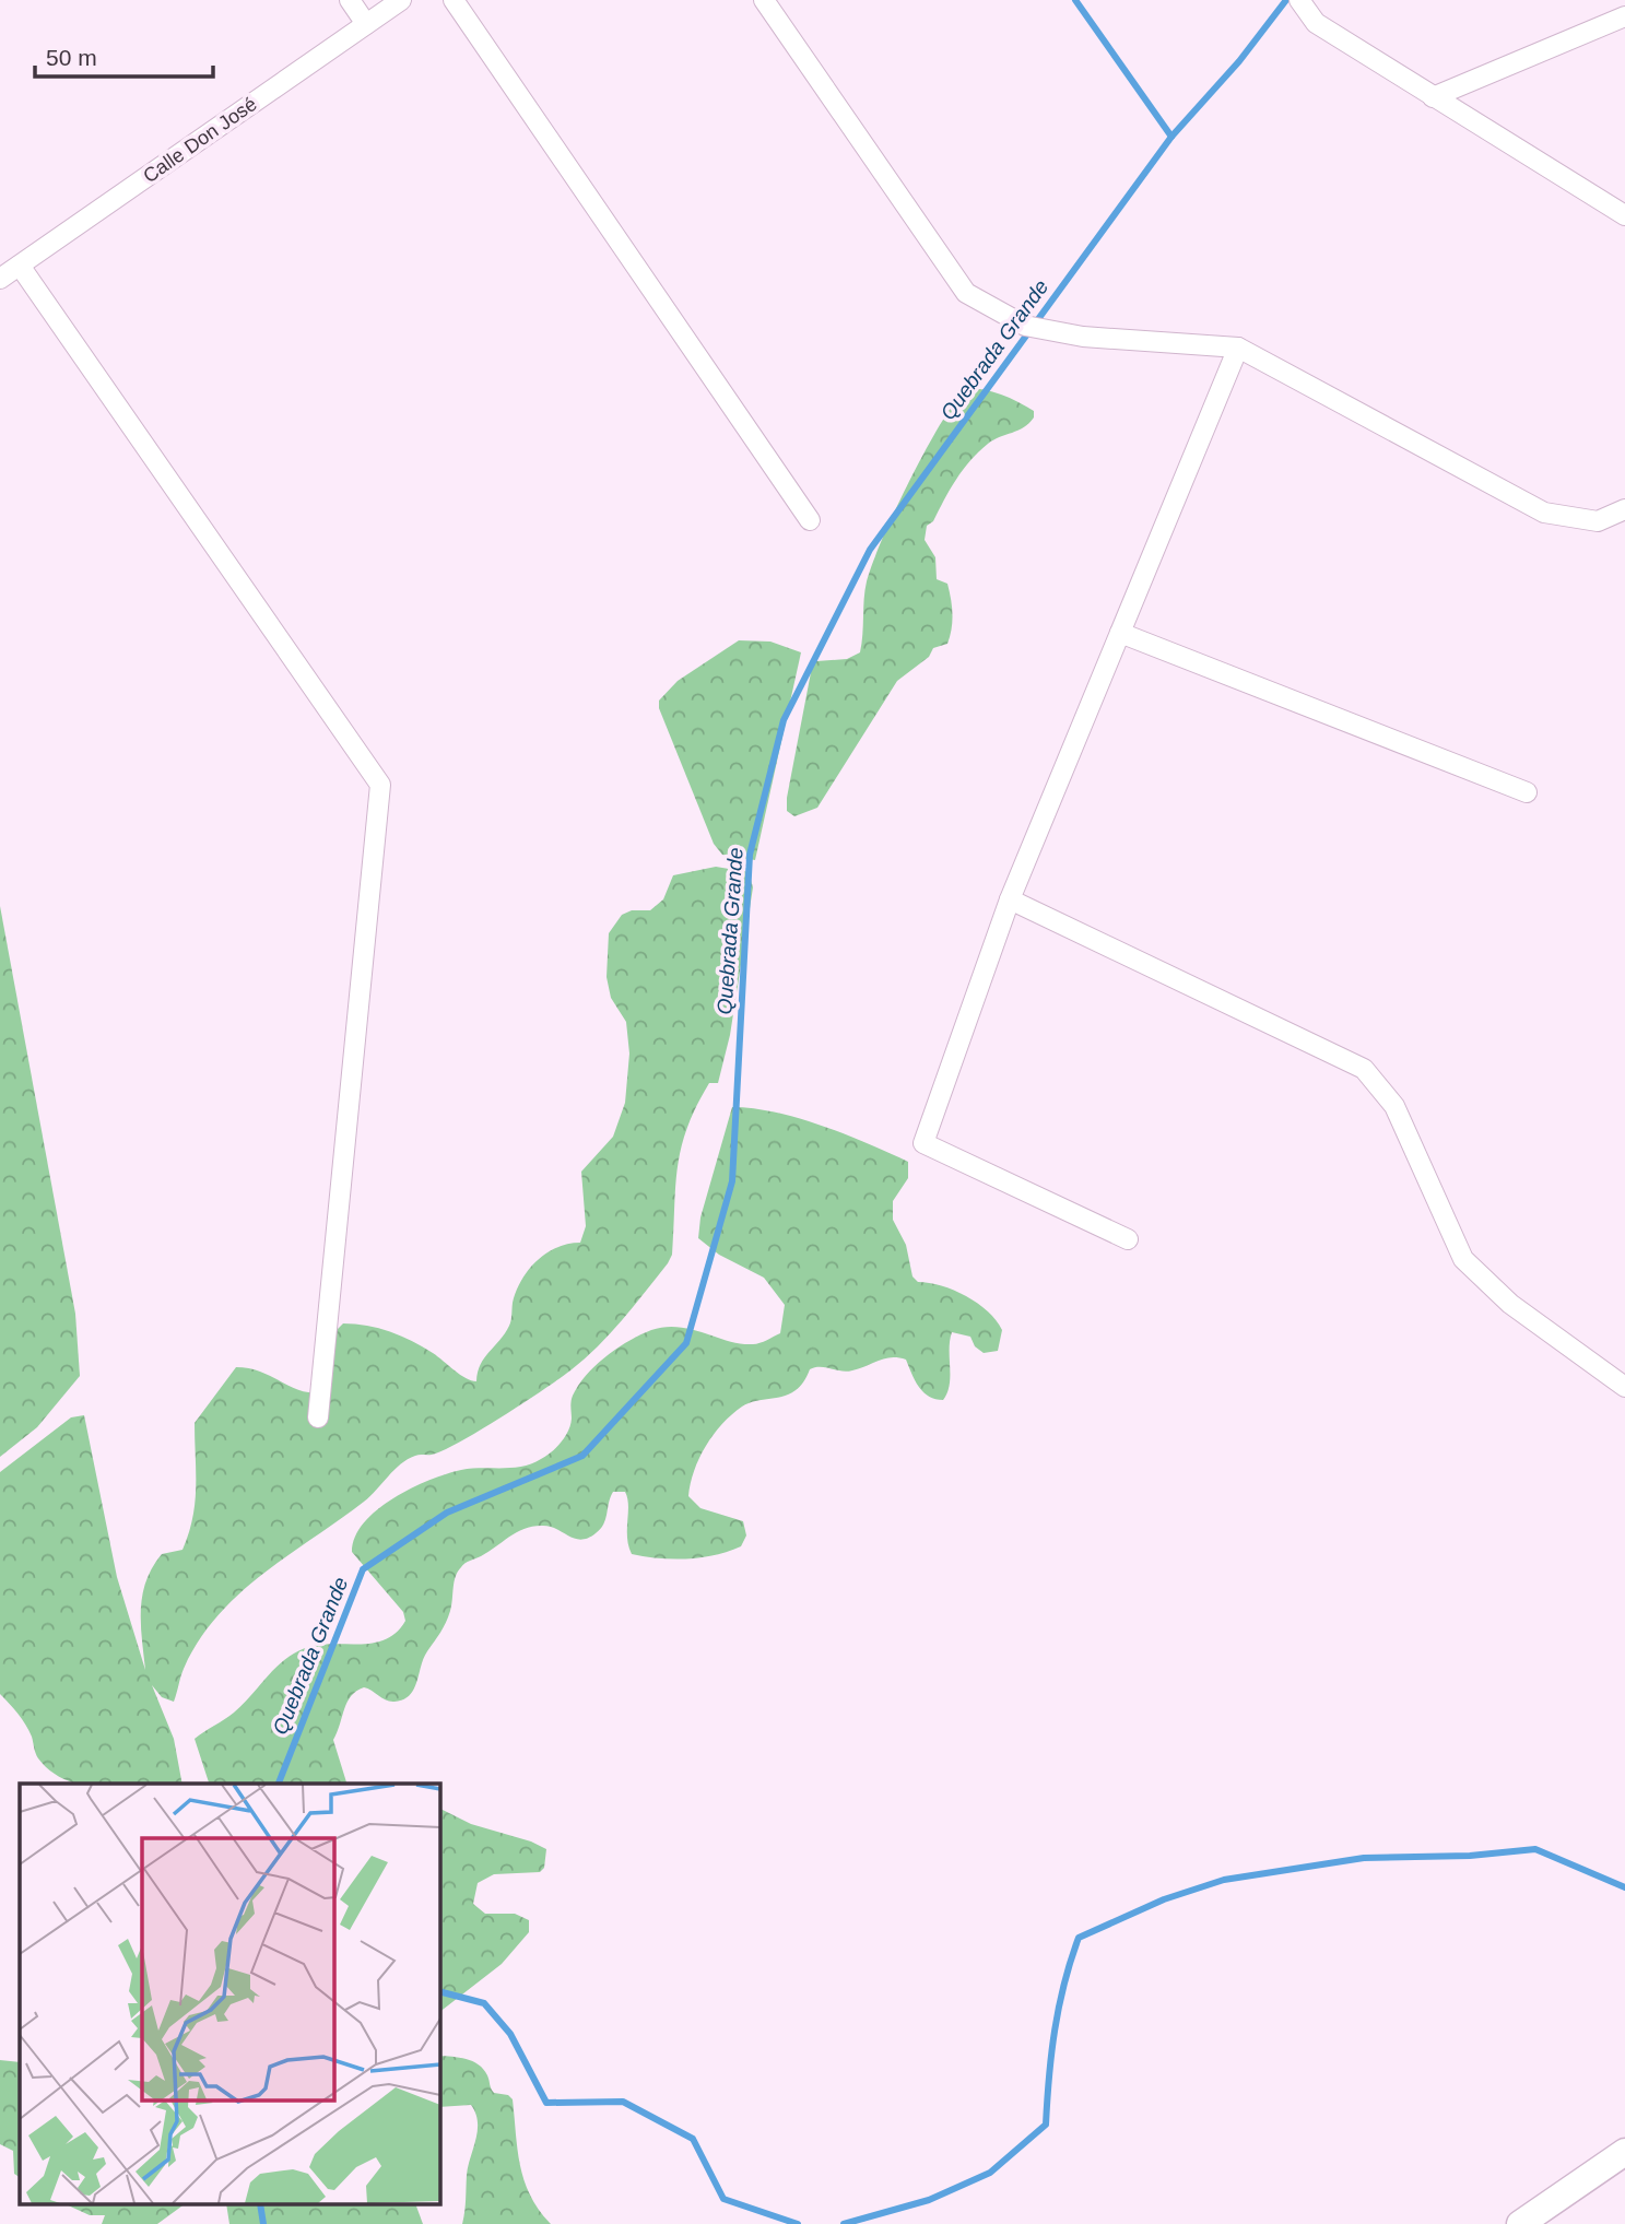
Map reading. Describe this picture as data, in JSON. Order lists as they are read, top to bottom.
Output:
{
  "streets": {
    "street": ["Calle Don José"]
  },
  "water": ["Quebrada Grande"],
  "scale_bar": "50 m"
}
